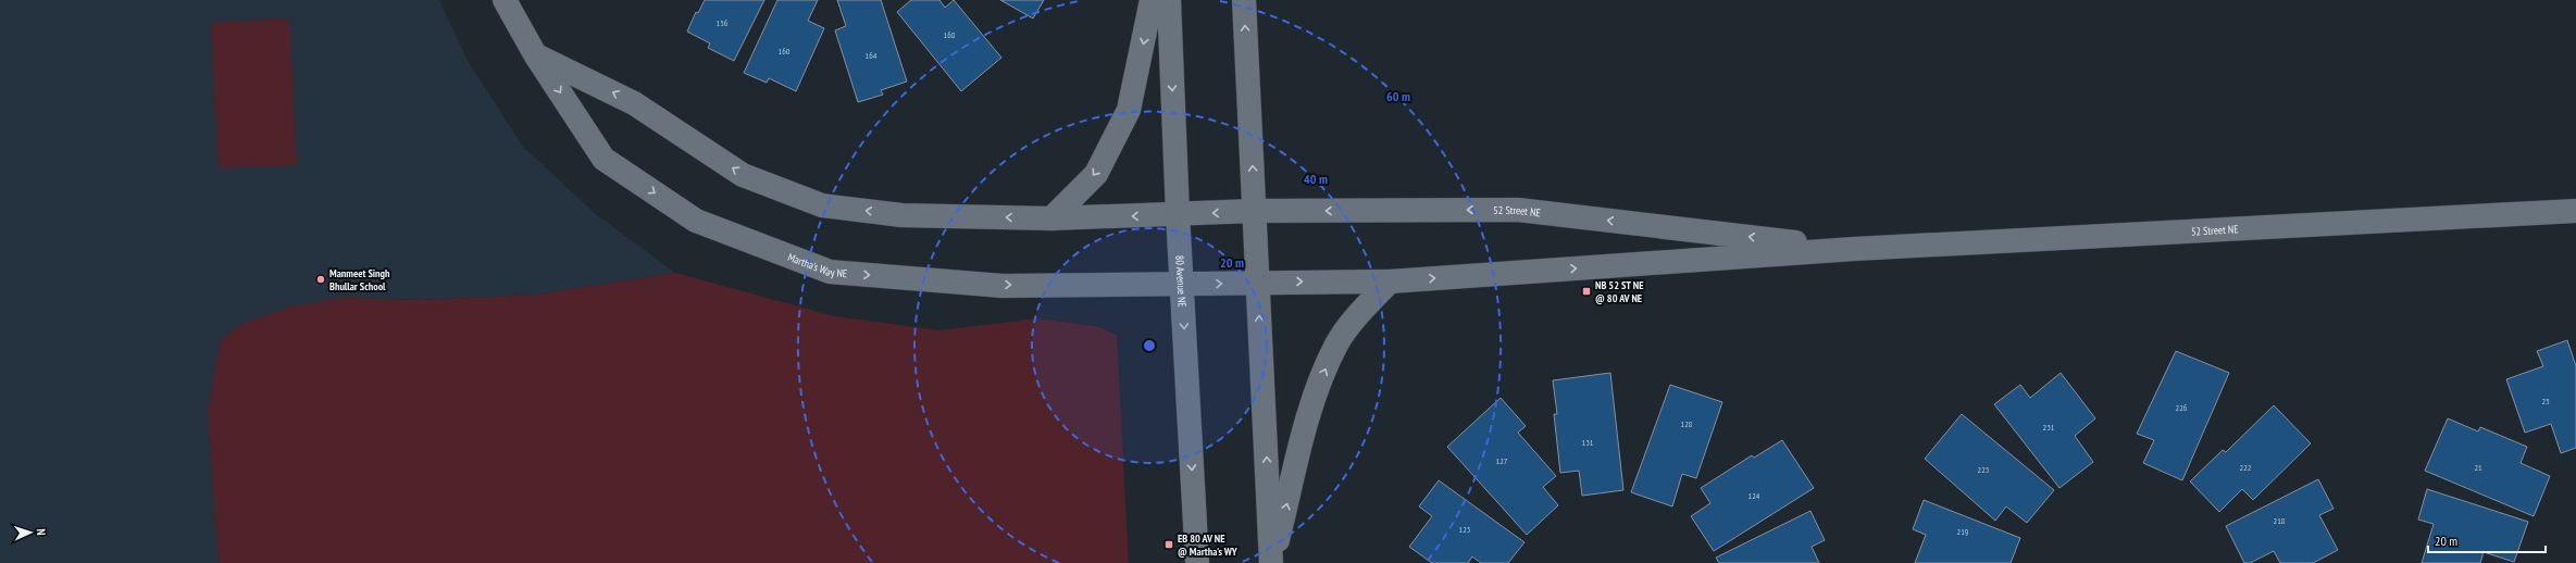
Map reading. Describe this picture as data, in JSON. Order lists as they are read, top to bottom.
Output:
{
  "streets": {
    "street": ["52 Street NE", "Martha's Way NE", "80 Avenue NE"]
  },
  "crossings": [
    ["52 Street NE", "Martha's Way NE"],
    ["52 Street NE", "80 Avenue NE"],
    ["Martha's Way NE", "80 Avenue NE"]
  ],
  "places": {
    "other": ["Manmeet Singh Bhullar School"],
    "transit": ["NB 52 ST NE @ 80 AV NE", "EB 80 AV NE @ Martha's WY"]
  },
  "house_numbers": [
    "156",
    "168",
    "160",
    "164",
    "23",
    "226",
    "128",
    "231",
    "131",
    "127",
    "222",
    "21",
    "223",
    "124",
    "218",
    "123",
    "219"
  ],
  "scale_bar": "20 m",
  "north": "right",
  "rings": ["60 m", "40 m", "20 m"]
}
